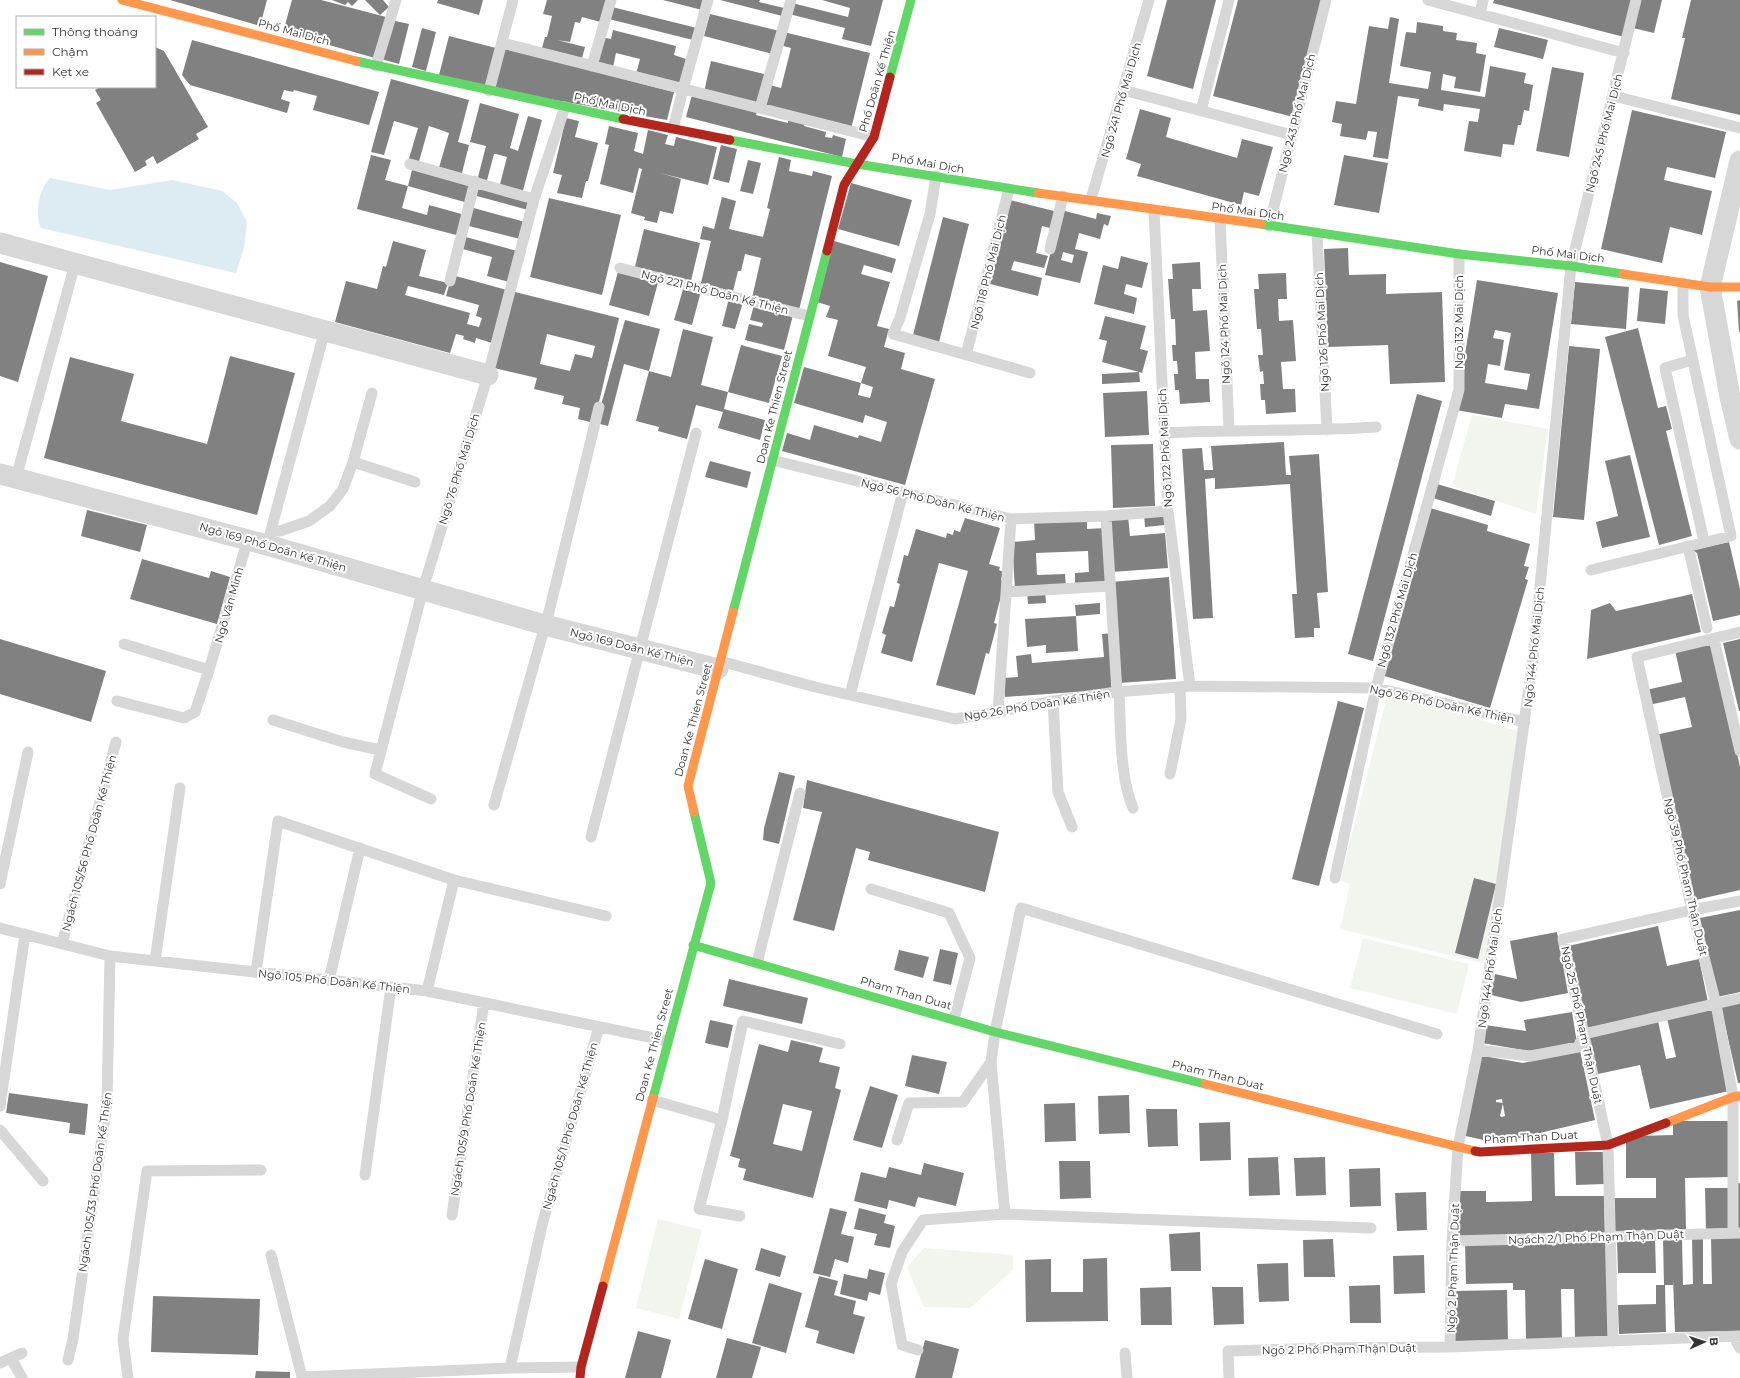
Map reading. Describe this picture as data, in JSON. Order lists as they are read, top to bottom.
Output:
{
  "streets": {
    "street": [
      "Phố Mai Dịch",
      "Phố Doãn Kế Thiện",
      "Doan Ke Thien Street",
      "Ngõ 169 Phố Doãn Kế Thiện",
      "Ngõ 169 Doãn Kế Thiện",
      "Pham Than Duat"
    ],
    "lane": [
      "Ngõ 241 Phố Mai Dịch",
      "Ngõ 243 Phố Mai Dịch",
      "Ngõ 245 Phố Mai Dịch",
      "Ngõ 118 Phố Mai Dịch",
      "Ngõ 221 Phố Doãn Kế Thiện",
      "Ngõ 132 Mai Dịch",
      "Ngõ 124 Phố Mai Dịch",
      "Ngõ 126 Phố Mai Dịch",
      "Ngõ 122 Phố Mai Dịch",
      "Ngõ 76 Phố Mai Dịch",
      "Ngõ 56 Phố Doãn Kế Thiện",
      "Ngõ Văn Minh",
      "Ngõ 132 Phố Mai Dịch",
      "Ngõ 144 Phố Mai Dịch",
      "Ngõ 26 Phố Doãn Kế Thiện",
      "Ngách 105/56 Phố Doãn Kế Thiện",
      "Ngõ 39 Phố Phạm Thận Duật",
      "Ngõ 105 Phố Doãn Kế Thiện",
      "Ngõ 25 Phố Phạm Thận Duật",
      "Ngách 105/9 Phố Doãn Kế Thiện",
      "Ngách 105/1 Phố Doãn Kế Thiện",
      "Ngách 105/33 Phố Doãn Kế Thiện",
      "Ngách 2/1 Phố Phạm Thận Duật",
      "Ngõ 2 Phạm Thận Duật",
      "Ngõ 2 Phố Phạm Thận Duật"
    ]
  },
  "crossings": [
    ["Phố Mai Dịch", "Phố Doãn Kế Thiện"],
    ["Phố Mai Dịch", "Ngõ 241 Phố Mai Dịch"],
    ["Phố Mai Dịch", "Ngõ 243 Phố Mai Dịch"],
    ["Phố Mai Dịch", "Ngõ 245 Phố Mai Dịch"],
    ["Phố Mai Dịch", "Ngõ 118 Phố Mai Dịch"],
    ["Phố Mai Dịch", "Ngõ 132 Mai Dịch"],
    ["Phố Mai Dịch", "Ngõ 124 Phố Mai Dịch"],
    ["Phố Mai Dịch", "Ngõ 126 Phố Mai Dịch"],
    ["Phố Mai Dịch", "Doan Ke Thien Street"],
    ["Phố Mai Dịch", "Ngõ 122 Phố Mai Dịch"],
    ["Phố Mai Dịch", "Ngõ 76 Phố Mai Dịch"],
    ["Phố Mai Dịch", "Ngõ 144 Phố Mai Dịch"],
    ["Phố Doãn Kế Thiện", "Doan Ke Thien Street"],
    ["Ngõ 245 Phố Mai Dịch", "Ngõ 144 Phố Mai Dịch"],
    ["Ngõ 221 Phố Doãn Kế Thiện", "Doan Ke Thien Street"],
    ["Ngõ 132 Mai Dịch", "Ngõ 132 Phố Mai Dịch"],
    ["Doan Ke Thien Street", "Ngõ 56 Phố Doãn Kế Thiện"],
    ["Doan Ke Thien Street", "Ngõ 169 Doãn Kế Thiện"],
    ["Doan Ke Thien Street", "Ngõ 26 Phố Doãn Kế Thiện"],
    ["Doan Ke Thien Street", "Ngõ 105 Phố Doãn Kế Thiện"],
    ["Doan Ke Thien Street", "Pham Than Duat"],
    ["Ngõ 122 Phố Mai Dịch", "Ngõ 56 Phố Doãn Kế Thiện"],
    ["Ngõ 122 Phố Mai Dịch", "Ngõ 26 Phố Doãn Kế Thiện"],
    ["Ngõ 76 Phố Mai Dịch", "Ngõ 169 Phố Doãn Kế Thiện"],
    ["Ngõ 169 Phố Doãn Kế Thiện", "Ngõ Văn Minh"],
    ["Ngõ 169 Phố Doãn Kế Thiện", "Ngõ 169 Doãn Kế Thiện"],
    ["Ngõ 132 Phố Mai Dịch", "Ngõ 26 Phố Doãn Kế Thiện"],
    ["Ngõ 169 Doãn Kế Thiện", "Ngõ 26 Phố Doãn Kế Thiện"],
    ["Ngõ 144 Phố Mai Dịch", "Ngõ 26 Phố Doãn Kế Thiện"],
    ["Ngõ 144 Phố Mai Dịch", "Pham Than Duat"],
    ["Ngõ 144 Phố Mai Dịch", "Ngõ 2 Phạm Thận Duật"],
    ["Ngách 105/56 Phố Doãn Kế Thiện", "Ngõ 105 Phố Doãn Kế Thiện"],
    ["Ngõ 39 Phố Phạm Thận Duật", "Pham Than Duat"],
    ["Ngõ 39 Phố Phạm Thận Duật", "Ngõ 25 Phố Phạm Thận Duật"],
    ["Ngõ 39 Phố Phạm Thận Duật", "Ngách 2/1 Phố Phạm Thận Duật"],
    ["Ngõ 105 Phố Doãn Kế Thiện", "Ngách 105/9 Phố Doãn Kế Thiện"],
    ["Ngõ 105 Phố Doãn Kế Thiện", "Ngách 105/1 Phố Doãn Kế Thiện"],
    ["Ngõ 105 Phố Doãn Kế Thiện", "Ngách 105/33 Phố Doãn Kế Thiện"],
    ["Pham Than Duat", "Ngõ 25 Phố Phạm Thận Duật"],
    ["Pham Than Duat", "Ngõ 2 Phạm Thận Duật"],
    ["Ngõ 25 Phố Phạm Thận Duật", "Ngách 2/1 Phố Phạm Thận Duật"],
    ["Ngõ 25 Phố Phạm Thận Duật", "Ngõ 2 Phạm Thận Duật"],
    ["Ngách 2/1 Phố Phạm Thận Duật", "Ngõ 2 Phạm Thận Duật"],
    ["Ngõ 2 Phạm Thận Duật", "Ngõ 2 Phố Phạm Thận Duật"]
  ],
  "legend": ["Thông thoáng", "Chậm", "Kẹt xe"],
  "north": "right"
}
